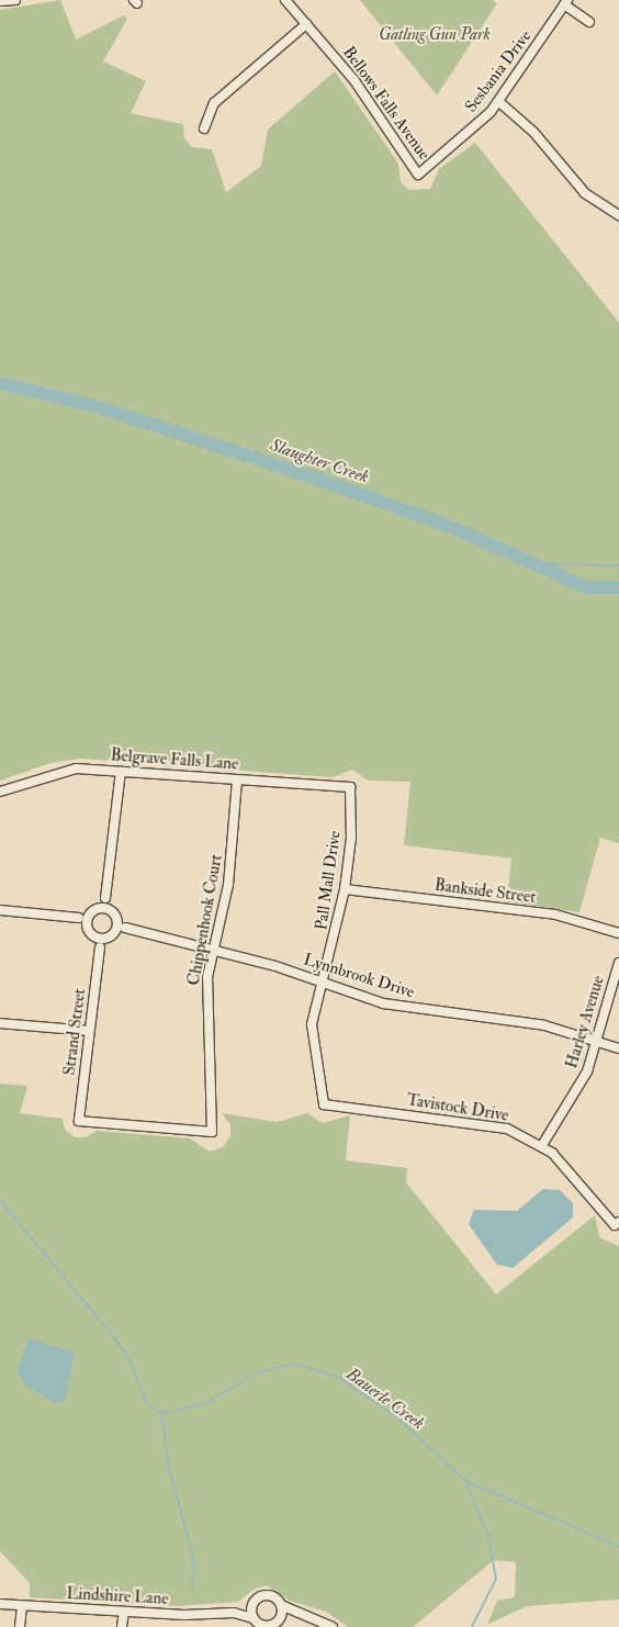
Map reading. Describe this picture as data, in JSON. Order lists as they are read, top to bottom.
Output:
{
  "streets": {
    "street": [
      "Sesbania Drive",
      "Bellows Falls Avenue",
      "Belgrave Falls Lane",
      "Pall Mall Drive",
      "Bankside Street",
      "Chippenhook Court",
      "Lynnbrook Drive",
      "Harley Avenue",
      "Strand Street",
      "Tavistock Drive",
      "Lindshire Lane"
    ]
  },
  "crossings": [
    ["Sesbania Drive", "Bellows Falls Avenue"],
    ["Belgrave Falls Lane", "Pall Mall Drive"],
    ["Belgrave Falls Lane", "Chippenhook Court"],
    ["Pall Mall Drive", "Bankside Street"],
    ["Pall Mall Drive", "Lynnbrook Drive"],
    ["Pall Mall Drive", "Tavistock Drive"],
    ["Chippenhook Court", "Lynnbrook Drive"],
    ["Chippenhook Court", "Strand Street"],
    ["Lynnbrook Drive", "Harley Avenue"],
    ["Lynnbrook Drive", "Strand Street"],
    ["Harley Avenue", "Tavistock Drive"]
  ],
  "water": ["Slaughter Creek", "Bauerle Creek"],
  "parks": ["Gatling Gun Park"]
}
